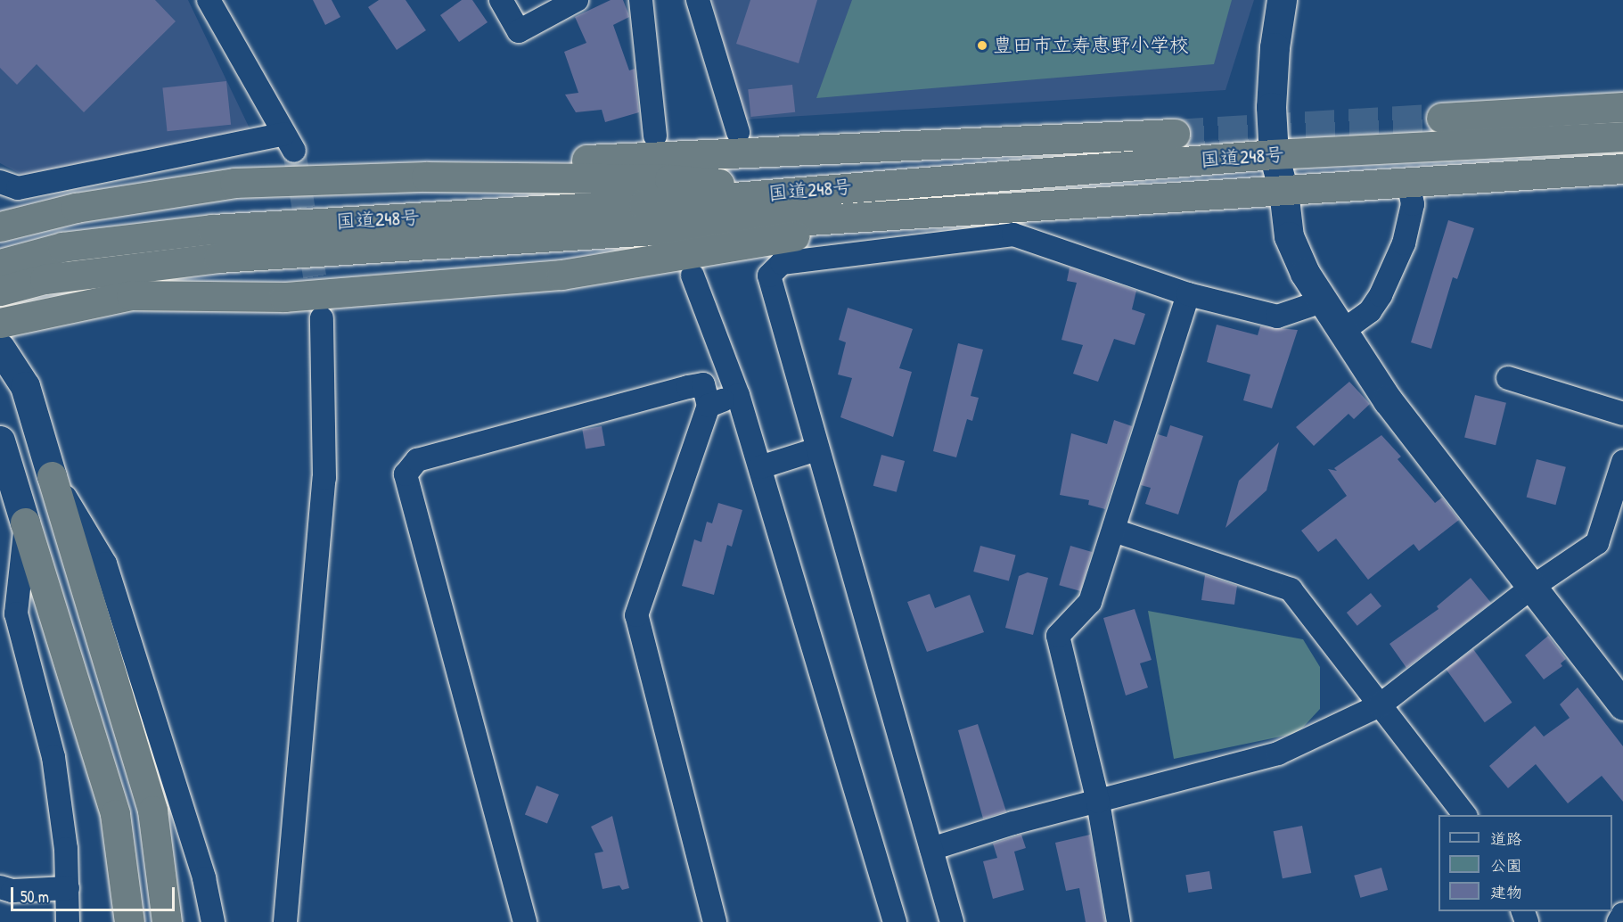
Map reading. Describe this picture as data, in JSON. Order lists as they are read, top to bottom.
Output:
{
  "streets": {
    "highway": ["国道248号"]
  },
  "places": ["豊田市立寿恵野小学校"],
  "legend": ["道路", "公園", "建物"],
  "scale_bar": "50 m"
}
